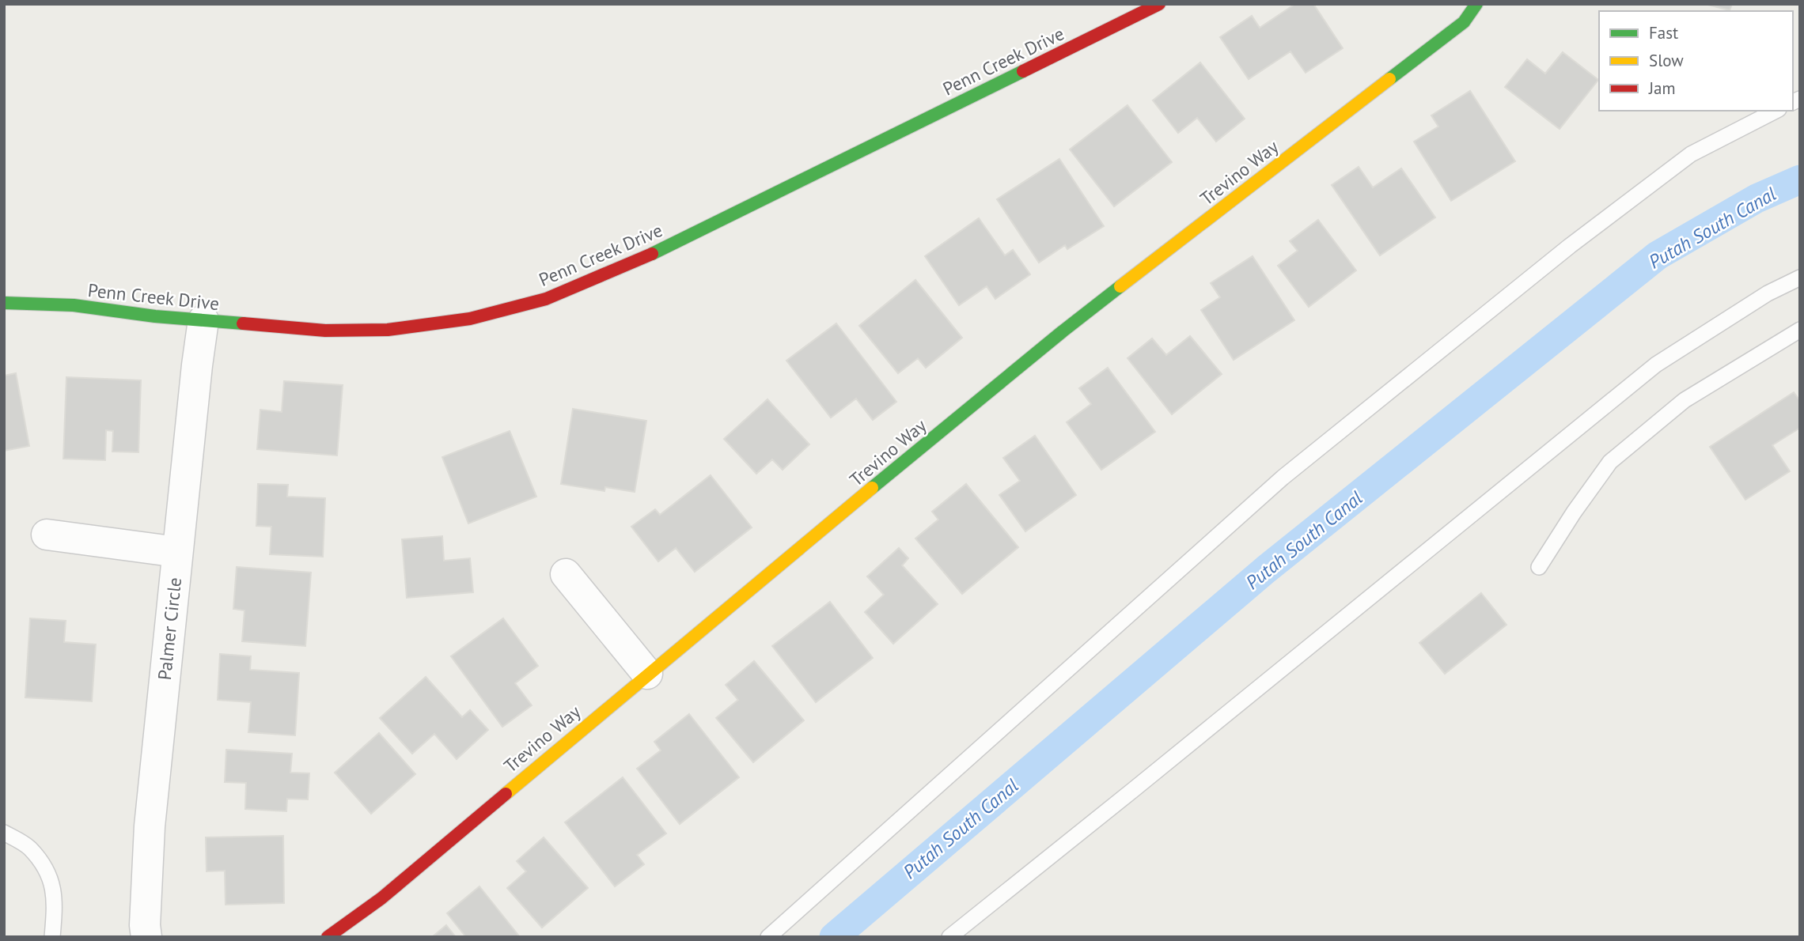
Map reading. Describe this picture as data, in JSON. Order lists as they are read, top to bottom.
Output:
{
  "streets": {
    "street": ["Penn Creek Drive", "Trevino Way", "Palmer Circle"]
  },
  "crossings": [
    ["Penn Creek Drive", "Palmer Circle"]
  ],
  "water": ["Putah South Canal"],
  "legend": ["Fast", "Slow", "Jam"]
}
